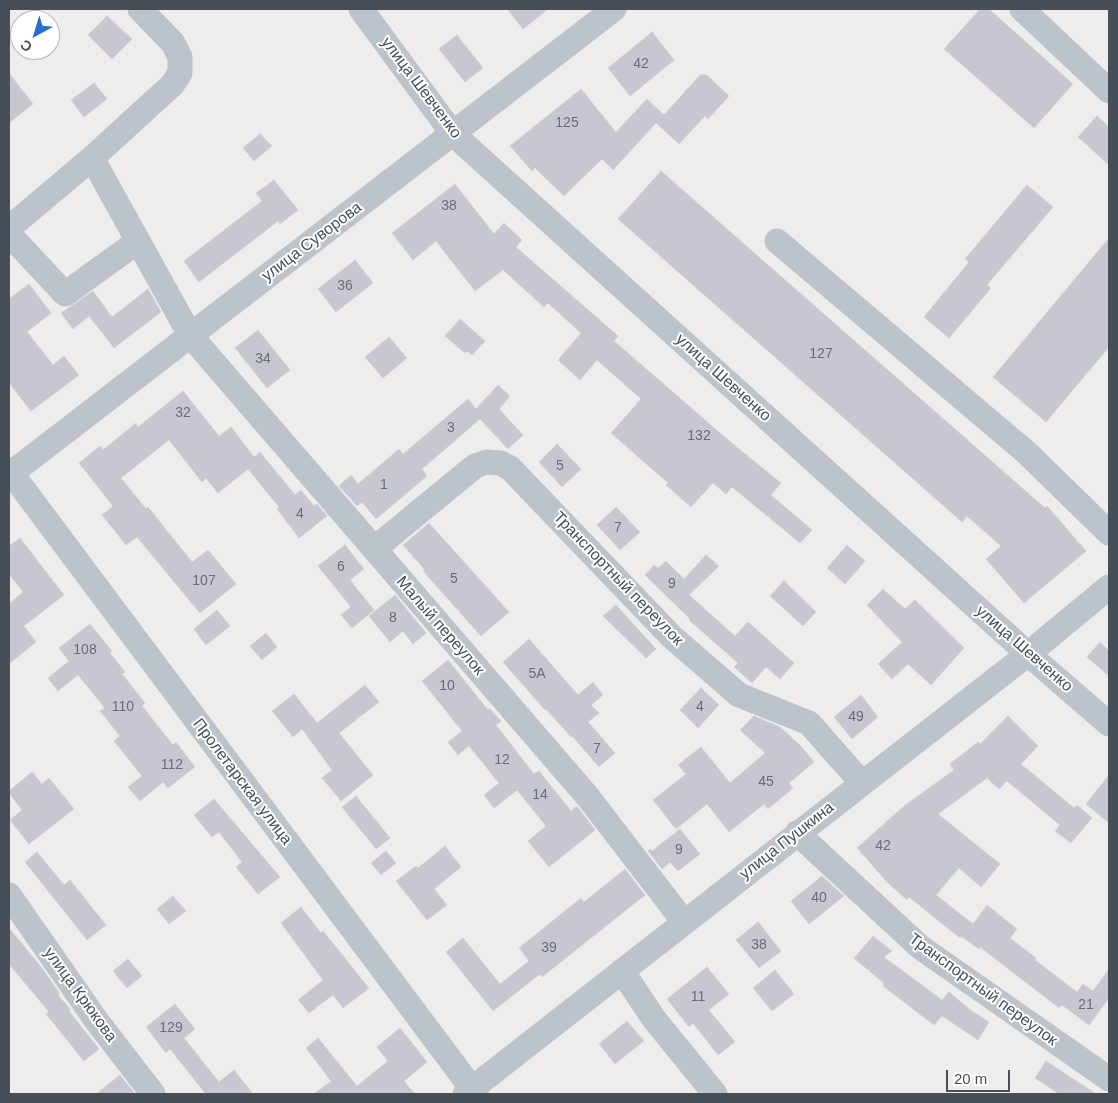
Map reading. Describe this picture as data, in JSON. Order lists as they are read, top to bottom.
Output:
{
  "streets": {
    "street": [
      "улица Шевченко",
      "улица Суворова",
      "Транспортный переулок",
      "Малый переулок",
      "Пролетарская улица",
      "улица Пушкина",
      "улица Крюкова"
    ]
  },
  "crossings": [
    ["улица Шевченко", "улица Суворова"],
    ["улица Шевченко", "улица Пушкина"],
    ["улица Суворова", "Малый переулок"],
    ["улица Суворова", "Пролетарская улица"],
    ["Транспортный переулок", "Малый переулок"],
    ["Транспортный переулок", "улица Пушкина"],
    ["Малый переулок", "улица Пушкина"],
    ["Пролетарская улица", "улица Пушкина"]
  ],
  "house_numbers": [
    "42",
    "125",
    "38",
    "36",
    "127",
    "34",
    "32",
    "3",
    "132",
    "5",
    "1",
    "4",
    "7",
    "6",
    "5",
    "107",
    "9",
    "8",
    "108",
    "5А",
    "10",
    "110",
    "4",
    "49",
    "7",
    "12",
    "112",
    "45",
    "14",
    "42",
    "9",
    "40",
    "38",
    "39",
    "11",
    "21",
    "129"
  ],
  "scale_bar": "20 m",
  "north": "bottom left"
}
